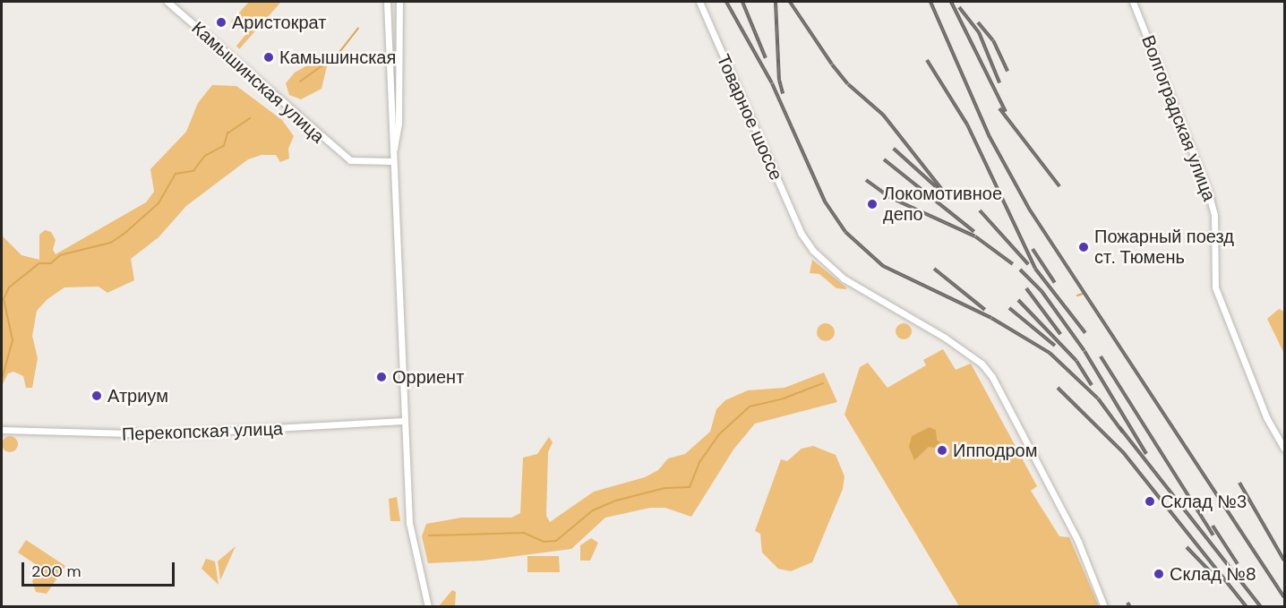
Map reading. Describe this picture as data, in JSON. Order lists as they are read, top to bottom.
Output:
{
  "streets": {
    "street": [
      "Камышинская улица",
      "Товарное шоссе",
      "Волгоградская улица",
      "Перекопская улица"
    ]
  },
  "places": [
    "Аристократ",
    "Камышинская",
    "Локомотивное депо",
    "Пожарный поезд ст. Тюмень",
    "Орриент",
    "Атриум",
    "Ипподром",
    "Склад №3",
    "Склад №8"
  ],
  "scale_bar": "200 m"
}
